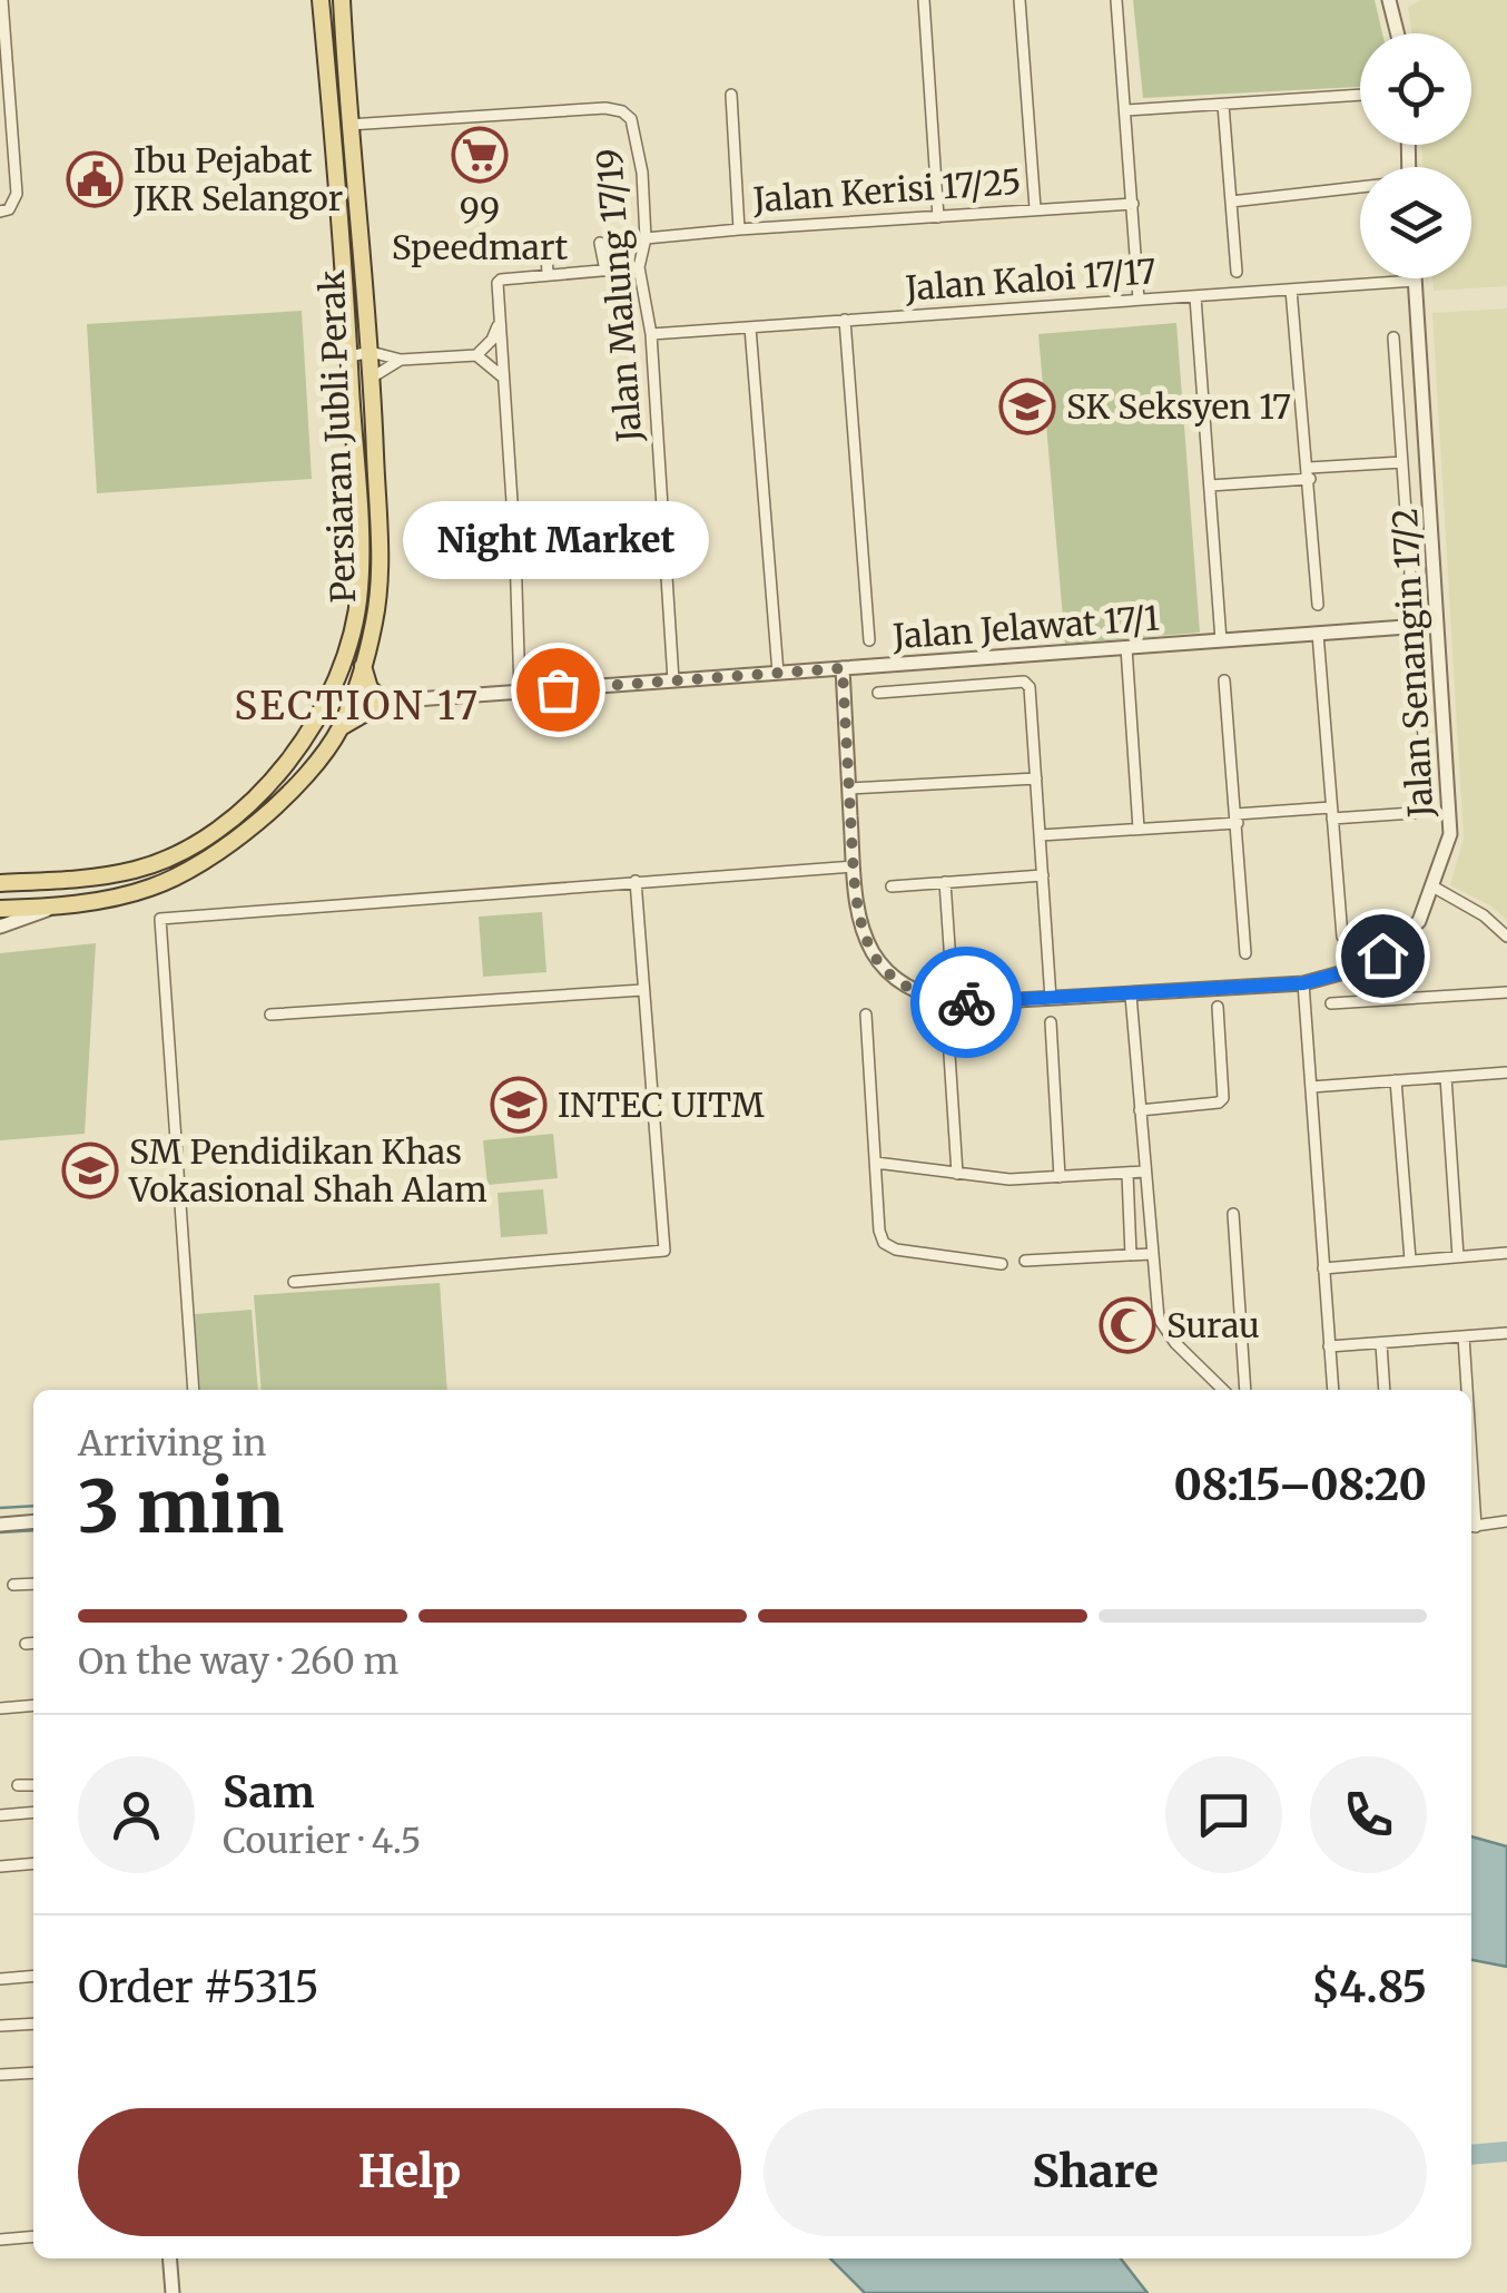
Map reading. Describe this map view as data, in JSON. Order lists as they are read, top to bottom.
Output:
{
  "streets": {
    "main road": ["Persiaran Jubli Perak"],
    "street": [
      "Jalan Kerisi 17/25",
      "Jalan Kaloi 17/17",
      "Jalan Malung 17/19",
      "Jalan Jelawat 17/1",
      "Jalan Senangin 17/2"
    ]
  },
  "crossings": [
    ["Jalan Kerisi 17/25", "Jalan Malung 17/19"],
    ["Jalan Kaloi 17/17", "Jalan Malung 17/19"],
    ["Jalan Kaloi 17/17", "Jalan Senangin 17/2"],
    ["Jalan Malung 17/19", "Persiaran Jubli Perak"],
    ["Jalan Malung 17/19", "Jalan Jelawat 17/1"],
    ["Persiaran Jubli Perak", "Jalan Jelawat 17/1"],
    ["Jalan Jelawat 17/1", "Jalan Senangin 17/2"]
  ],
  "districts": ["SECTION 17"],
  "places": {
    "supermarket": ["99 Speedmart"],
    "public building": ["Ibu Pejabat JKR Selangor"],
    "school or university": ["SK Seksyen 17", "INTEC UITM", "SM Pendidikan Khas Vokasional Shah Alam"],
    "other": ["Night Market"],
    "mosque": ["Surau"]
  },
  "page": {
    "bubble": "Night Market",
    "heading": ["3 min", "Arriving in", "08:15–08:20"],
    "panel": [
      "Sam",
      "Courier · 4.5",
      "Order #5315",
      "$4.85"
    ],
    "bar": "On the way · 260 m",
    "buttons": ["Help", "Share"]
  }
}
